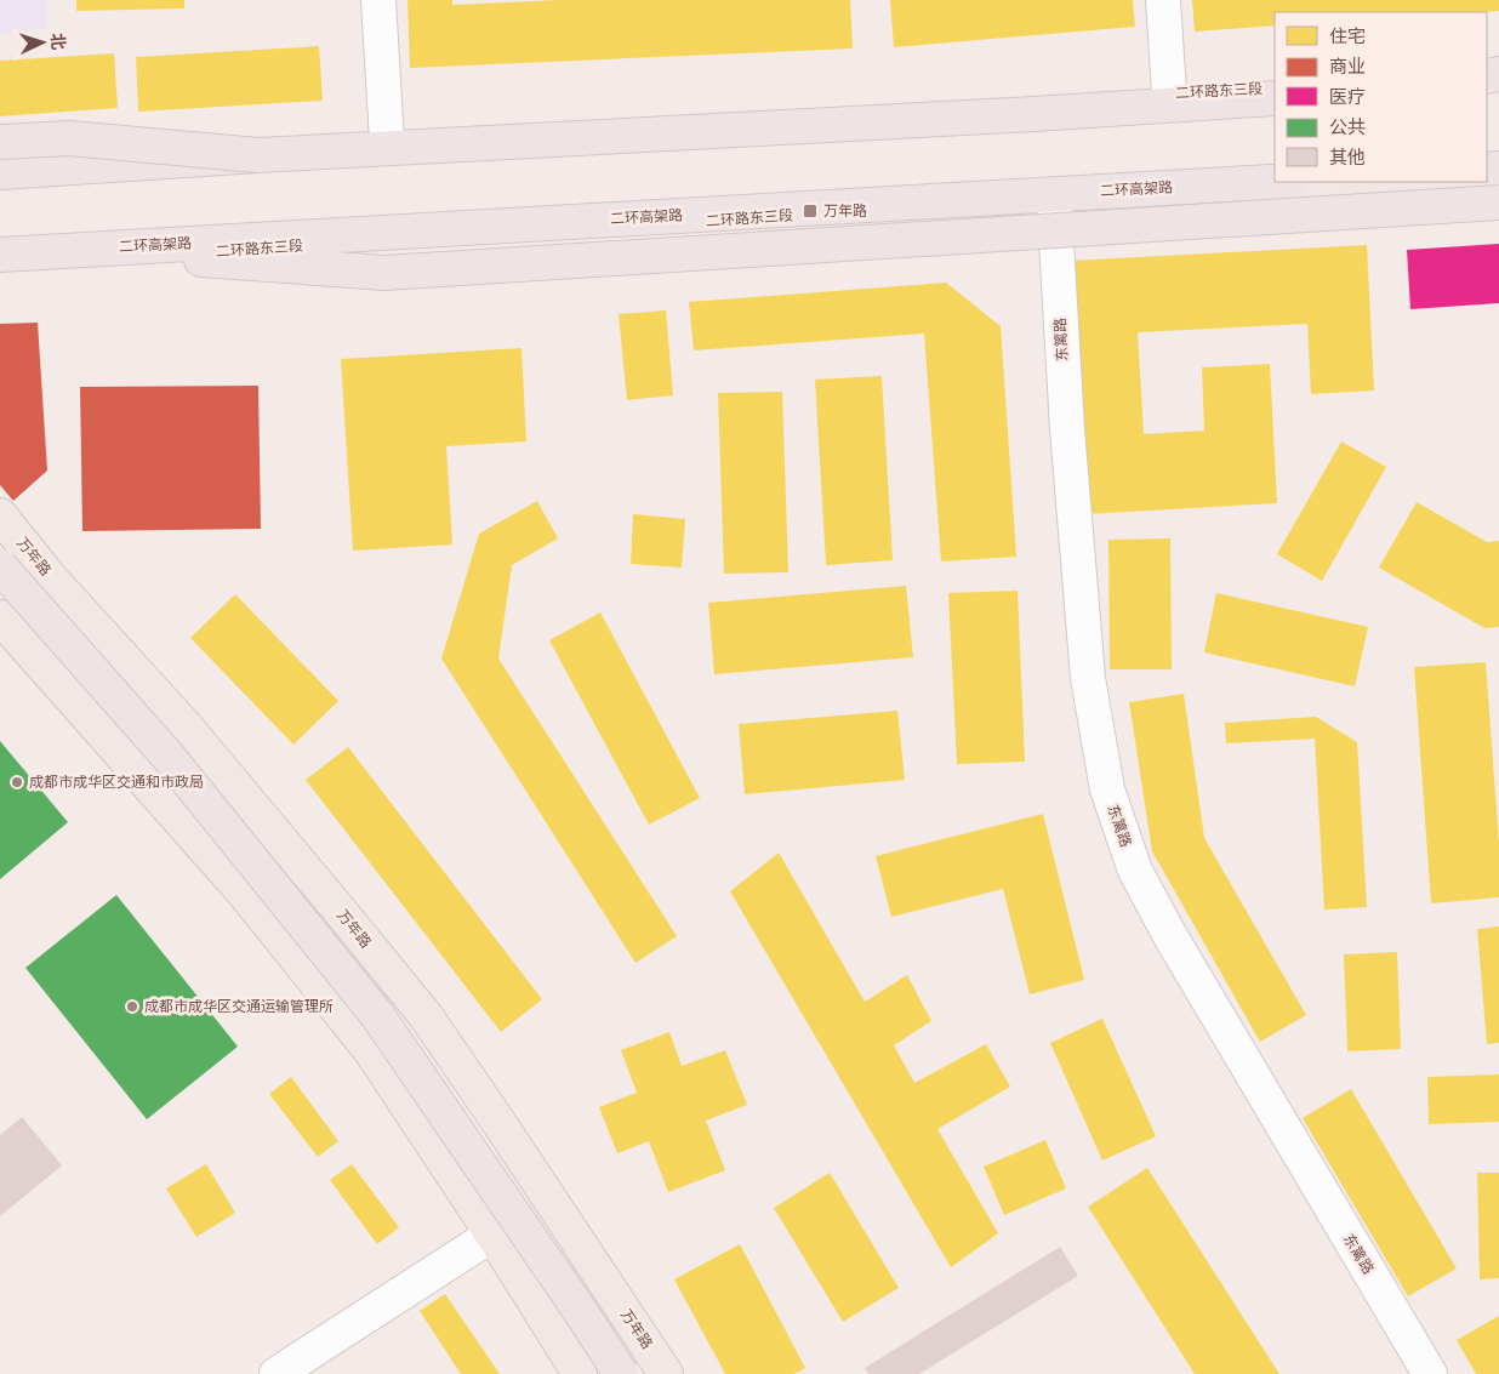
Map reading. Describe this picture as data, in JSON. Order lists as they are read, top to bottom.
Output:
{
  "streets": {
    "highway": ["二环高架路"],
    "main road": ["二环路东三段", "万年路"],
    "street": ["东篱路"]
  },
  "crossings": [
    ["二环路东三段", "东篱路"]
  ],
  "places": {
    "transit": ["万年路"],
    "other": ["成都市成华区交通和市政局", "成都市成华区交通运输管理所"]
  },
  "legend": [
    "住宅",
    "商业",
    "医疗",
    "公共",
    "其他"
  ],
  "north": "right"
}
